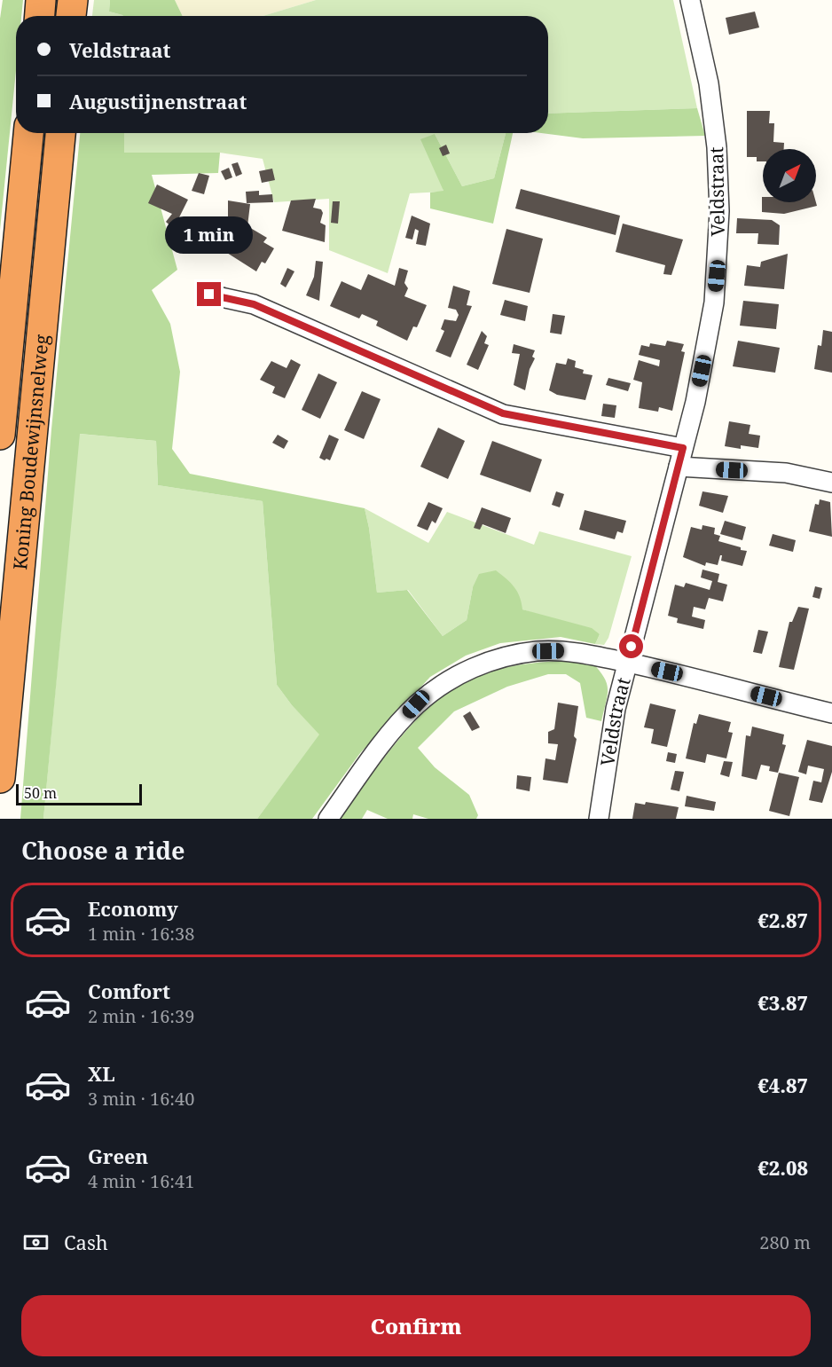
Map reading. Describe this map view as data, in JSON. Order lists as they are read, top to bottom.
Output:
{
  "streets": {
    "highway": ["Koning Boudewijnsnelweg"],
    "street": ["Veldstraat"]
  },
  "scale_bar": "50 m",
  "north": "top right",
  "page": {
    "banner": ["Veldstraat", "Augustijnenstraat"],
    "bubble": "1 min",
    "scale": "50 m",
    "heading": "Choose a ride",
    "list": [
      {
        "name": "Economy",
        "note": "1 min · 16:38",
        "value": "€2.87"
      },
      {
        "name": "Comfort",
        "note": "2 min · 16:39",
        "value": "€3.87"
      },
      {
        "name": "XL",
        "note": "3 min · 16:40",
        "value": "€4.87"
      },
      {
        "name": "Green",
        "note": "4 min · 16:41",
        "value": "€2.08"
      }
    ],
    "pay": ["Cash", "280 m"],
    "buttons": "Confirm"
  }
}
